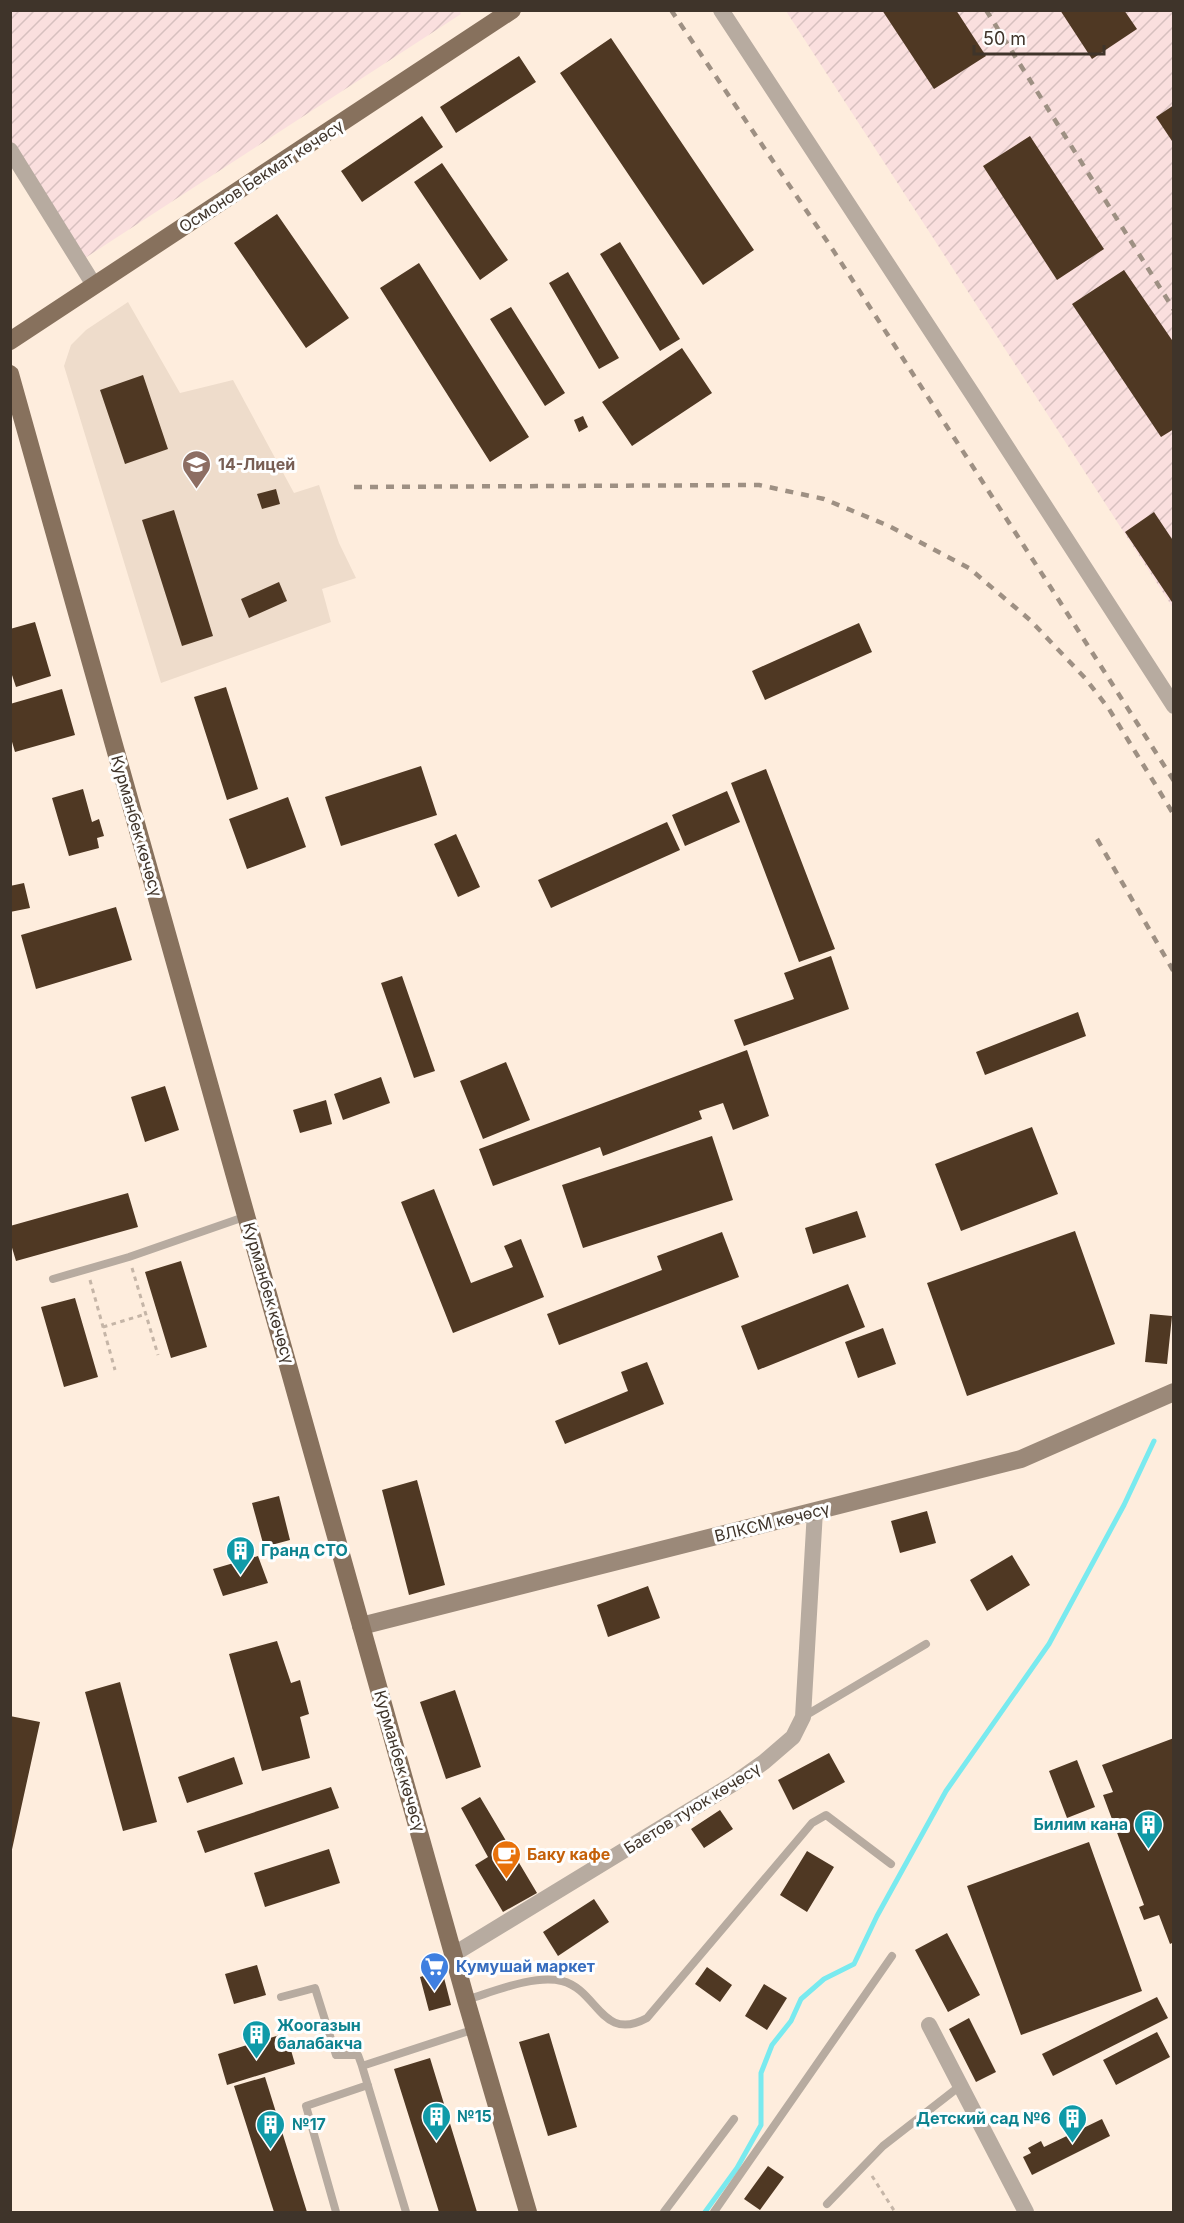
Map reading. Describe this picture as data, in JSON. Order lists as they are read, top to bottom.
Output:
{
  "streets": {
    "main road": ["Осмонов Бекмат көчөсү", "Курманбек көчөсү"],
    "street": ["ВЛКСМ көчөсү", "Баетов туюк көчөсү"]
  },
  "crossings": [
    ["Курманбек көчөсү", "ВЛКСМ көчөсү"],
    ["Курманбек көчөсү", "Баетов туюк көчөсү"],
    ["ВЛКСМ көчөсү", "Баетов туюк көчөсү"]
  ],
  "places": {
    "school or university": ["14-Лицей"],
    "building": [
      "Гранд СТО",
      "Билим кана",
      "Жоогазын балабакча",
      "№15",
      "Детский сад №6",
      "№17"
    ],
    "cafe": ["Баку кафе"],
    "supermarket": ["Кумушай маркет"]
  },
  "scale_bar": "50 m"
}
